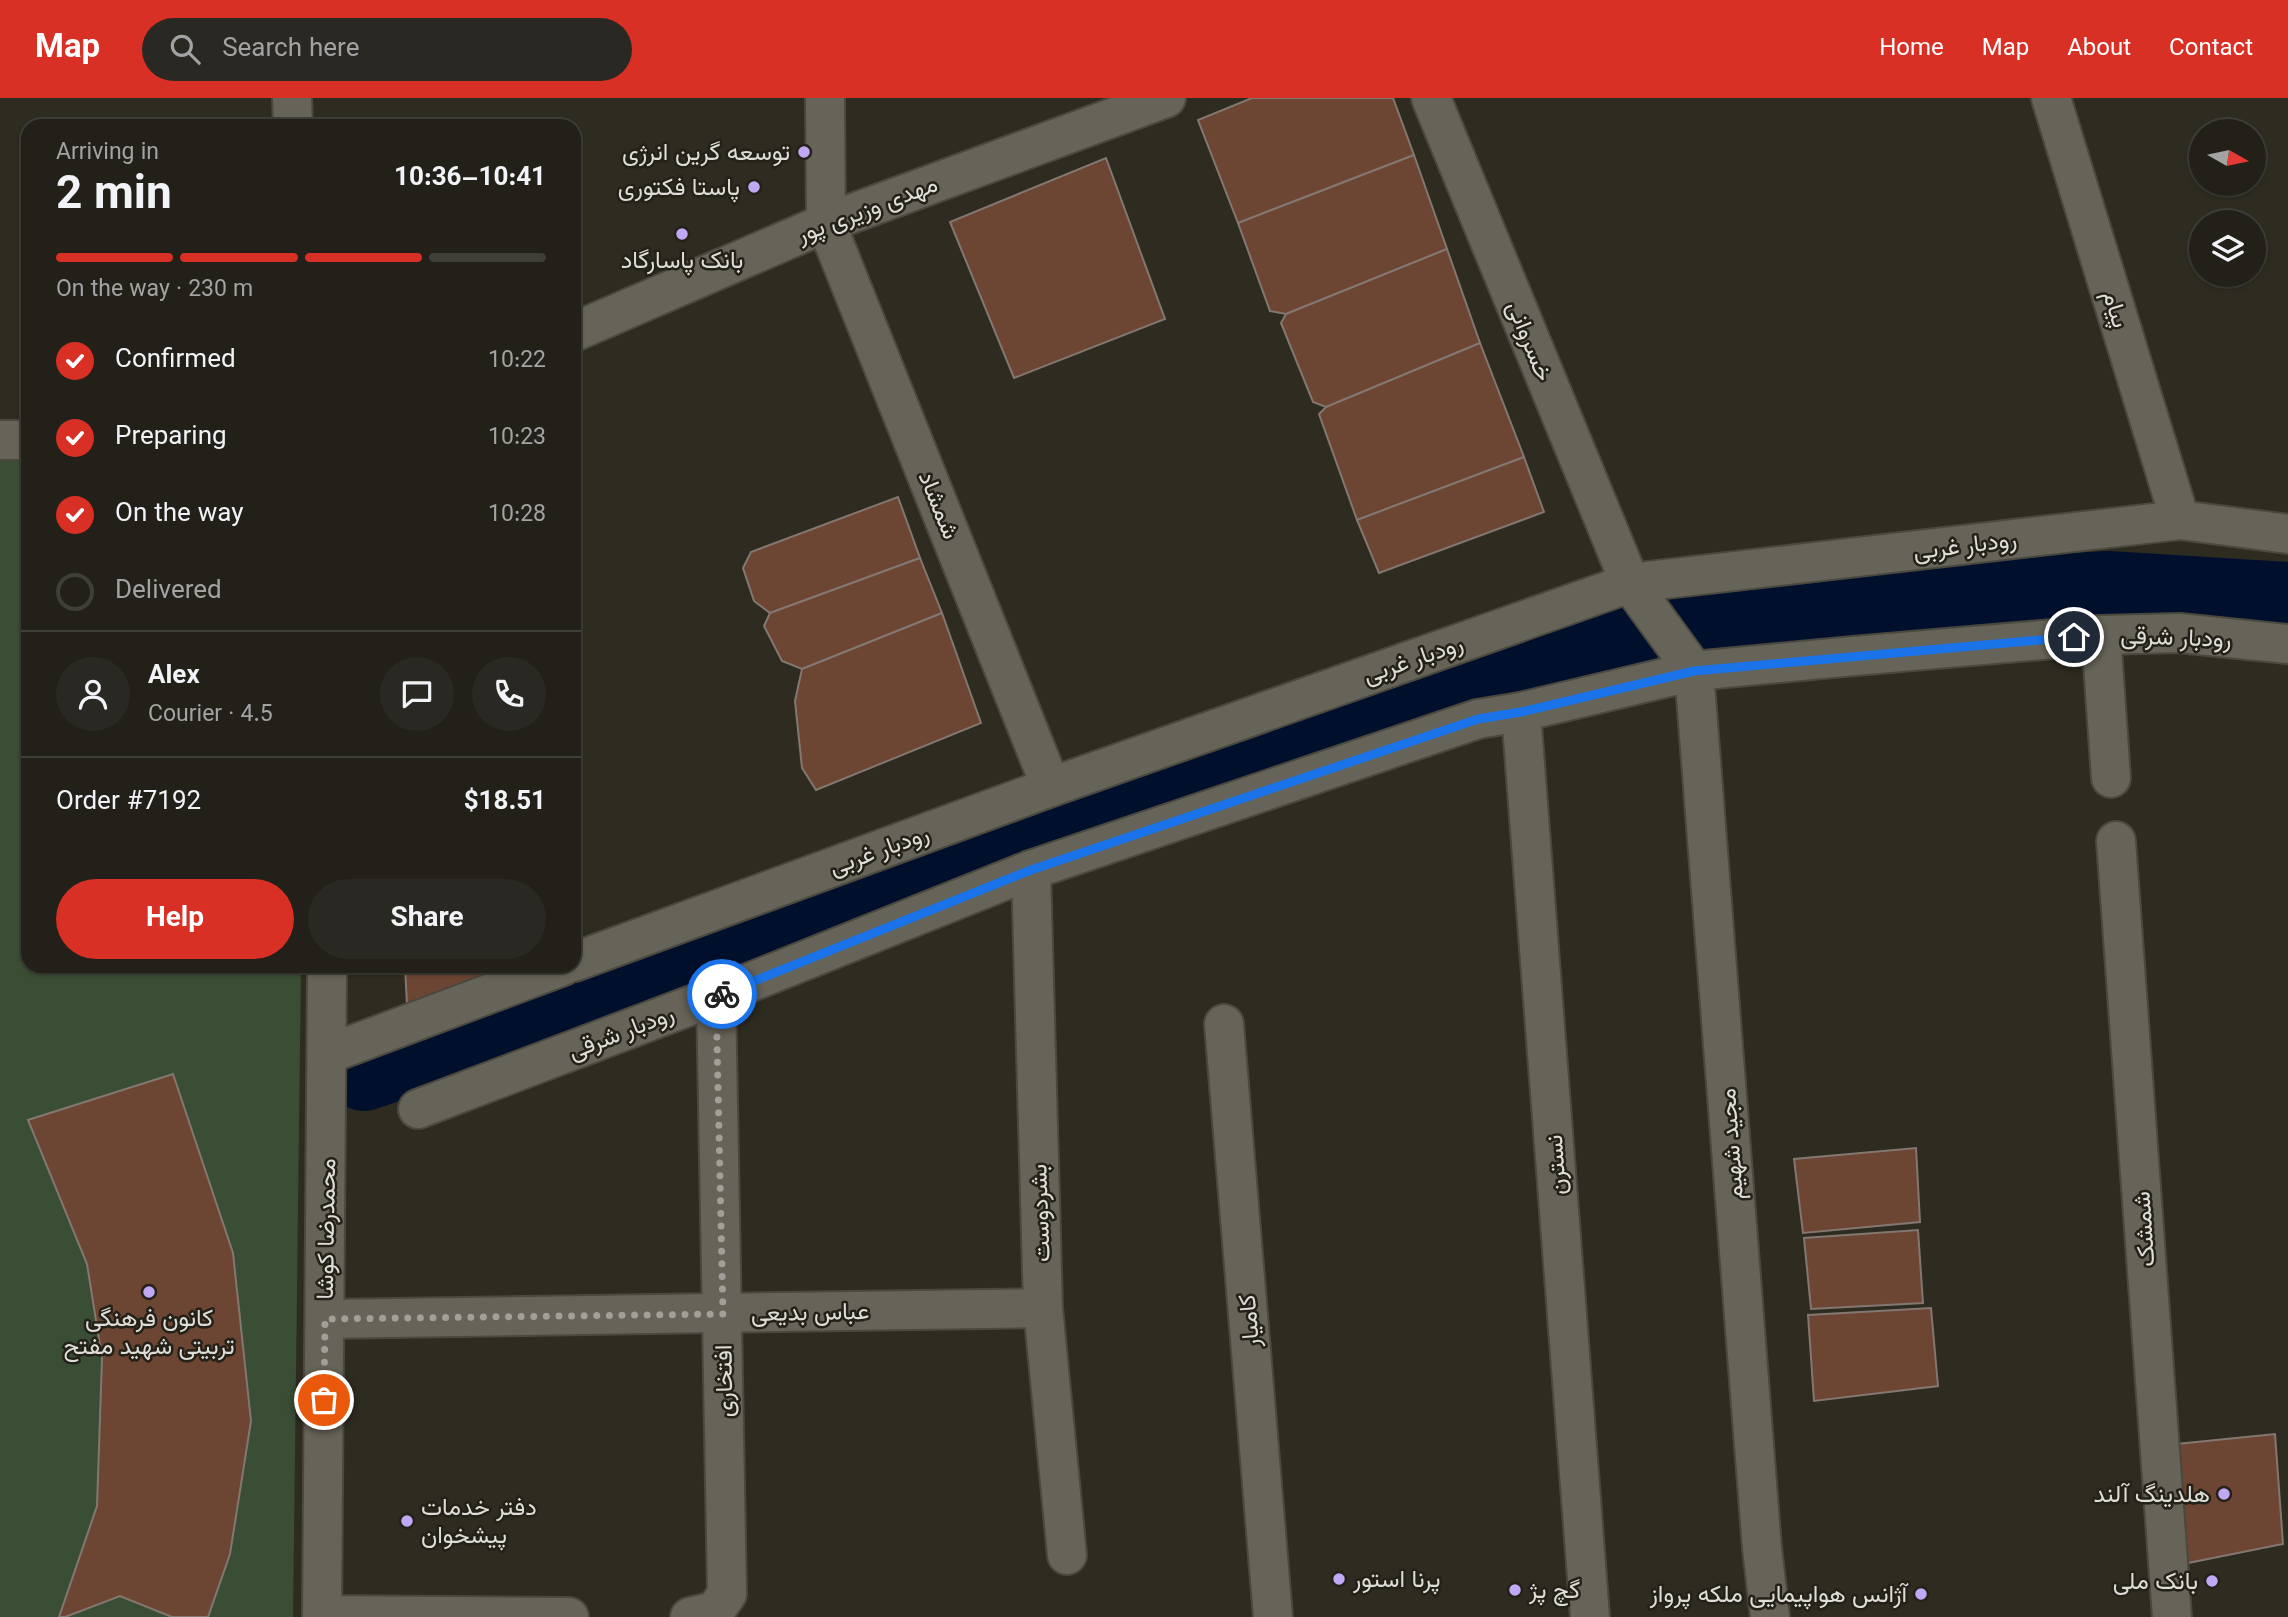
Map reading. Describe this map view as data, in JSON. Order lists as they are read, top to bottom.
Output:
{
  "streets": {
    "street": [
      "مهدی وزیری پور",
      "پیام",
      "خسروانی",
      "شمشاد",
      "رودبار غربی",
      "رودبار شرقی",
      "مجید شهیم",
      "نسترن",
      "بشردوست",
      "محمدرضا کوشا",
      "شمشک",
      "عباس بدیعی",
      "کامیار",
      "افتخاری"
    ]
  },
  "crossings": [
    ["مهدی وزیری پور", "شمشاد"],
    ["پیام", "رودبار غربی"],
    ["خسروانی", "رودبار غربی"],
    ["خسروانی", "رودبار شرقی"],
    ["خسروانی", "مجید شهیم"],
    ["شمشاد", "رودبار غربی"],
    ["رودبار شرقی", "مجید شهیم"],
    ["رودبار شرقی", "نسترن"],
    ["رودبار شرقی", "بشردوست"],
    ["رودبار شرقی", "افتخاری"],
    ["بشردوست", "عباس بدیعی"],
    ["محمدرضا کوشا", "عباس بدیعی"],
    ["عباس بدیعی", "افتخاری"]
  ],
  "places": [
    "توسعه گرین انرژی",
    "پاستا فکتورى",
    "بانک پاسارگاد",
    "کانون فرهنگی تربیتی شهید مفتح",
    "هلدینگ آلند",
    "دفتر خدمات پیشخوان",
    "پرنا استور",
    "بانک ملی",
    "گچ پژ",
    "آژانس هواپیمایی ملکه پرواز"
  ],
  "north": "right",
  "page": {
    "header": "Map",
    "search": "Search here",
    "nav": [
      "Home",
      "Map",
      "About",
      "Contact"
    ],
    "heading": ["2 min", "Arriving in", "10:36–10:41"],
    "panel": [
      "Alex",
      "Courier · 4.5",
      "Order #7192",
      "$18.51"
    ],
    "bar": "On the way · 230 m",
    "list": [
      ["Confirmed", "10:22"],
      ["Preparing", "10:23"],
      ["On the way", "10:28"],
      "Delivered"
    ],
    "buttons": ["Help", "Share"]
  }
}
